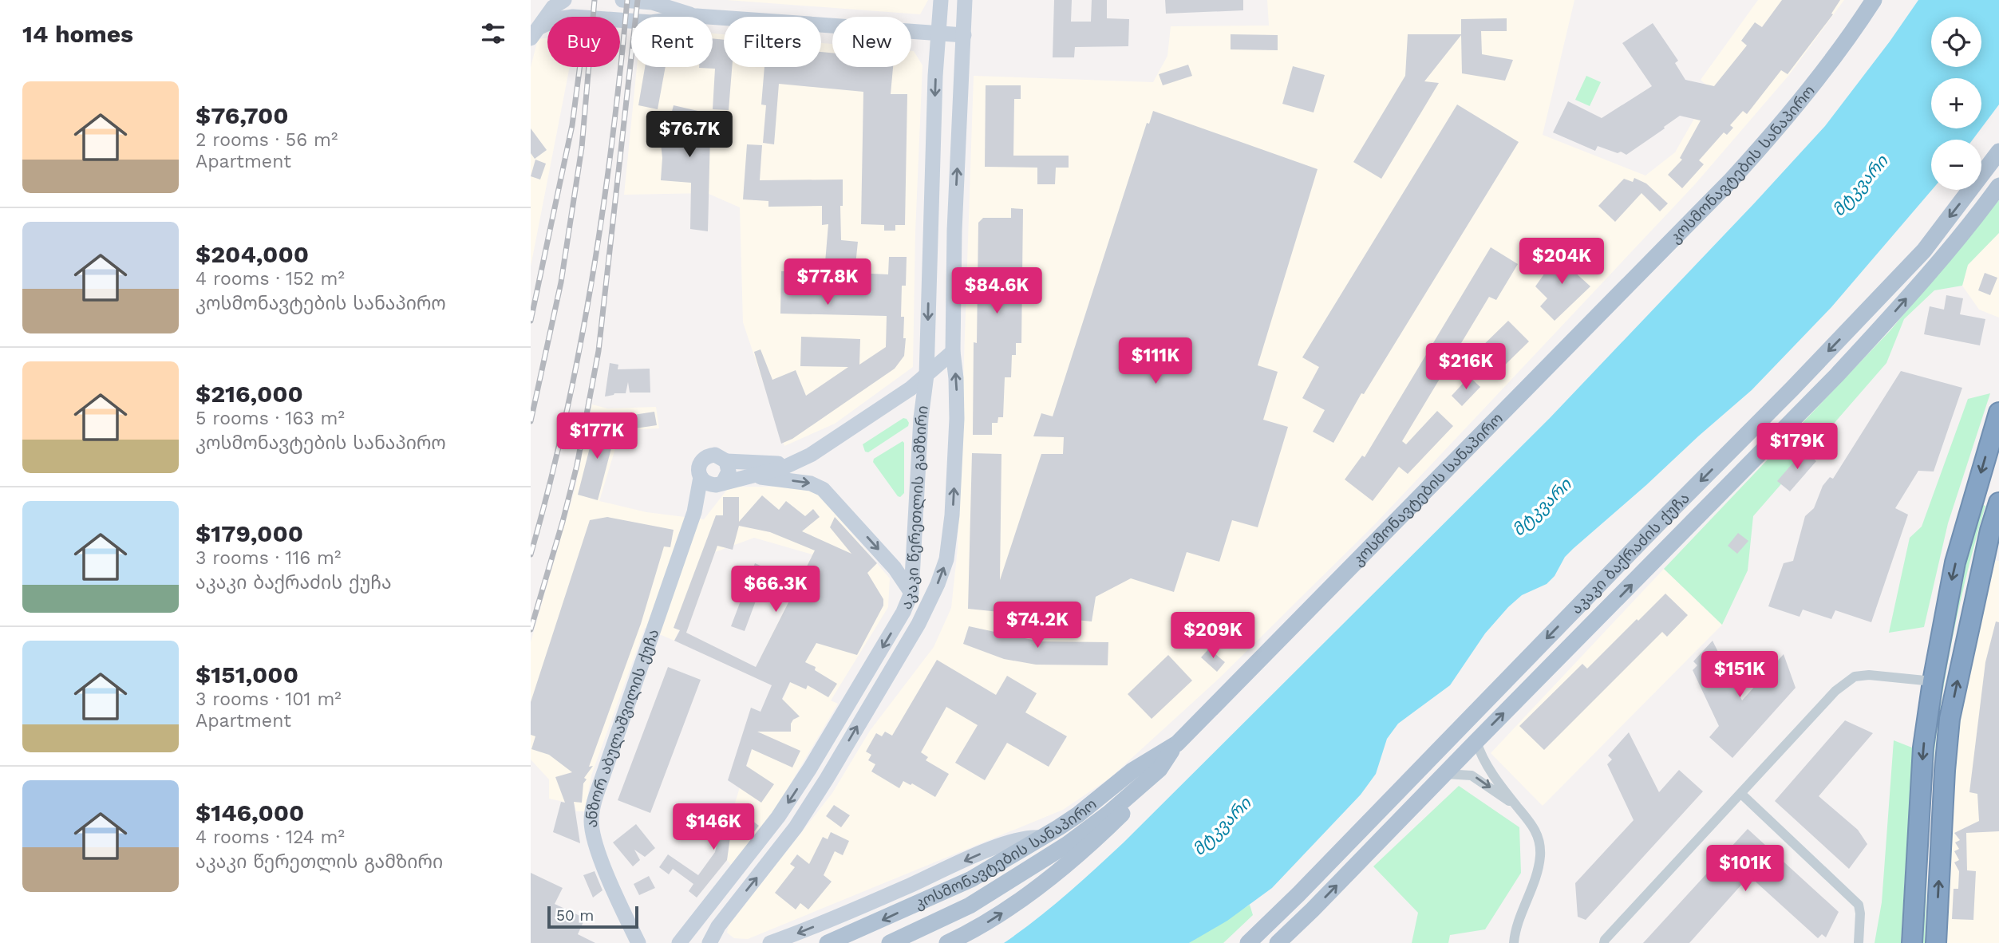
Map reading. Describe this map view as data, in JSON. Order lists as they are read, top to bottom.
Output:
{
  "streets": {
    "main road": [
      "კოსმონავტების სანაპირო",
      "აკაკი წერეთლის გამზირი",
      "აკაკი ბაქრაძის ქუჩა",
      "ანზორ აბულაშვილის ქუჩა"
    ]
  },
  "water": ["მტკვარი"],
  "scale_bar": "50 m",
  "page": {
    "heading": "14 homes",
    "map_buttons": ["+", "−"],
    "chip": [
      "Buy",
      "Rent",
      "Filters",
      "New"
    ],
    "list": [
      {
        "name": "$76,700",
        "note": "2 rooms · 56 m² · Apartment"
      },
      {
        "name": "$204,000",
        "note": "4 rooms · 152 m² · კოსმონავტების სანაპირო"
      },
      {
        "name": "$216,000",
        "note": "5 rooms · 163 m² · კოსმონავტების სანაპირო"
      },
      {
        "name": "$179,000",
        "note": "3 rooms · 116 m² · აკაკი ბაქრაძის ქუჩა"
      },
      {
        "name": "$151,000",
        "note": "3 rooms · 101 m² · Apartment"
      },
      {
        "name": "$146,000",
        "note": "4 rooms · 124 m² · აკაკი წერეთლის გამზირი"
      }
    ],
    "price": [
      "$76.7K",
      "$204K",
      "$77.8K",
      "$84.6K",
      "$111K",
      "$216K",
      "$177K",
      "$179K",
      "$66.3K",
      "$74.2K",
      "$209K",
      "$151K",
      "$146K",
      "$101K"
    ],
    "scale": "50 m"
  }
}
